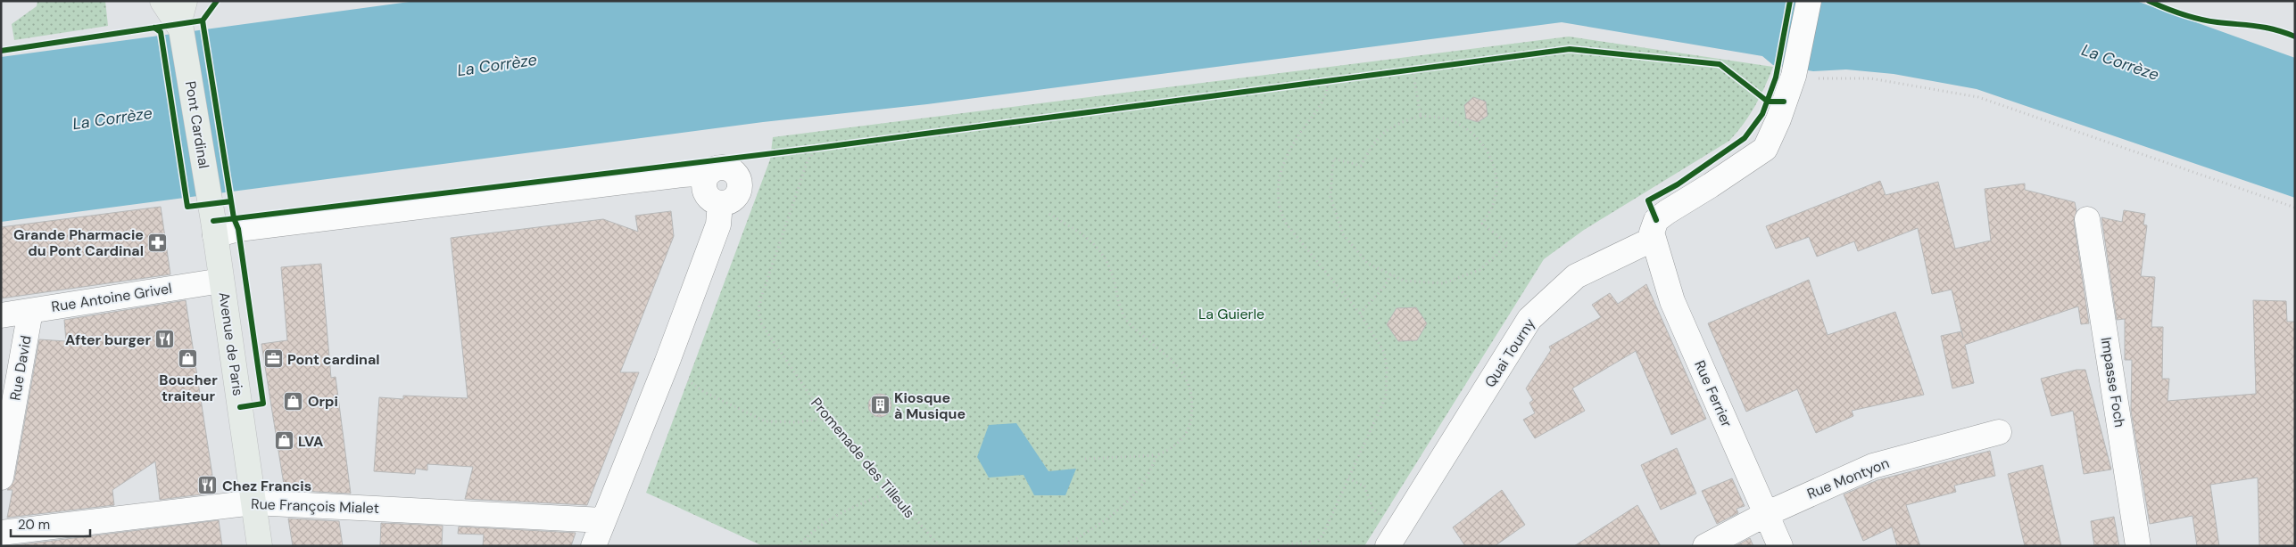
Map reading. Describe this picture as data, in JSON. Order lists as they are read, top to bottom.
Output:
{
  "streets": {
    "main road": ["Pont Cardinal", "Avenue de Paris"],
    "street": [
      "Rue Antoine Grivel",
      "Quai Tourny",
      "Rue David",
      "Impasse Foch",
      "Rue Ferrier",
      "Rue Montyon",
      "Rue François Mialet"
    ],
    "path": ["Promenade des Tilleuls"]
  },
  "crossings": [
    ["Pont Cardinal", "Avenue de Paris"],
    ["Rue Antoine Grivel", "Avenue de Paris"],
    ["Rue Antoine Grivel", "Rue David"],
    ["Avenue de Paris", "Rue François Mialet"],
    ["Quai Tourny", "Rue Ferrier"],
    ["Rue Ferrier", "Rue Montyon"]
  ],
  "water": ["La Corrèze"],
  "parks": ["La Guierle"],
  "places": {
    "pharmacy": ["Grande Pharmacie du Pont Cardinal"],
    "restaurant": ["After burger", "Chez Francis"],
    "shop": ["Boucher traiteur", "Orpi", "LVA"],
    "office": ["Pont cardinal"],
    "building": ["Kiosque à Musique"]
  },
  "scale_bar": "20 m"
}
